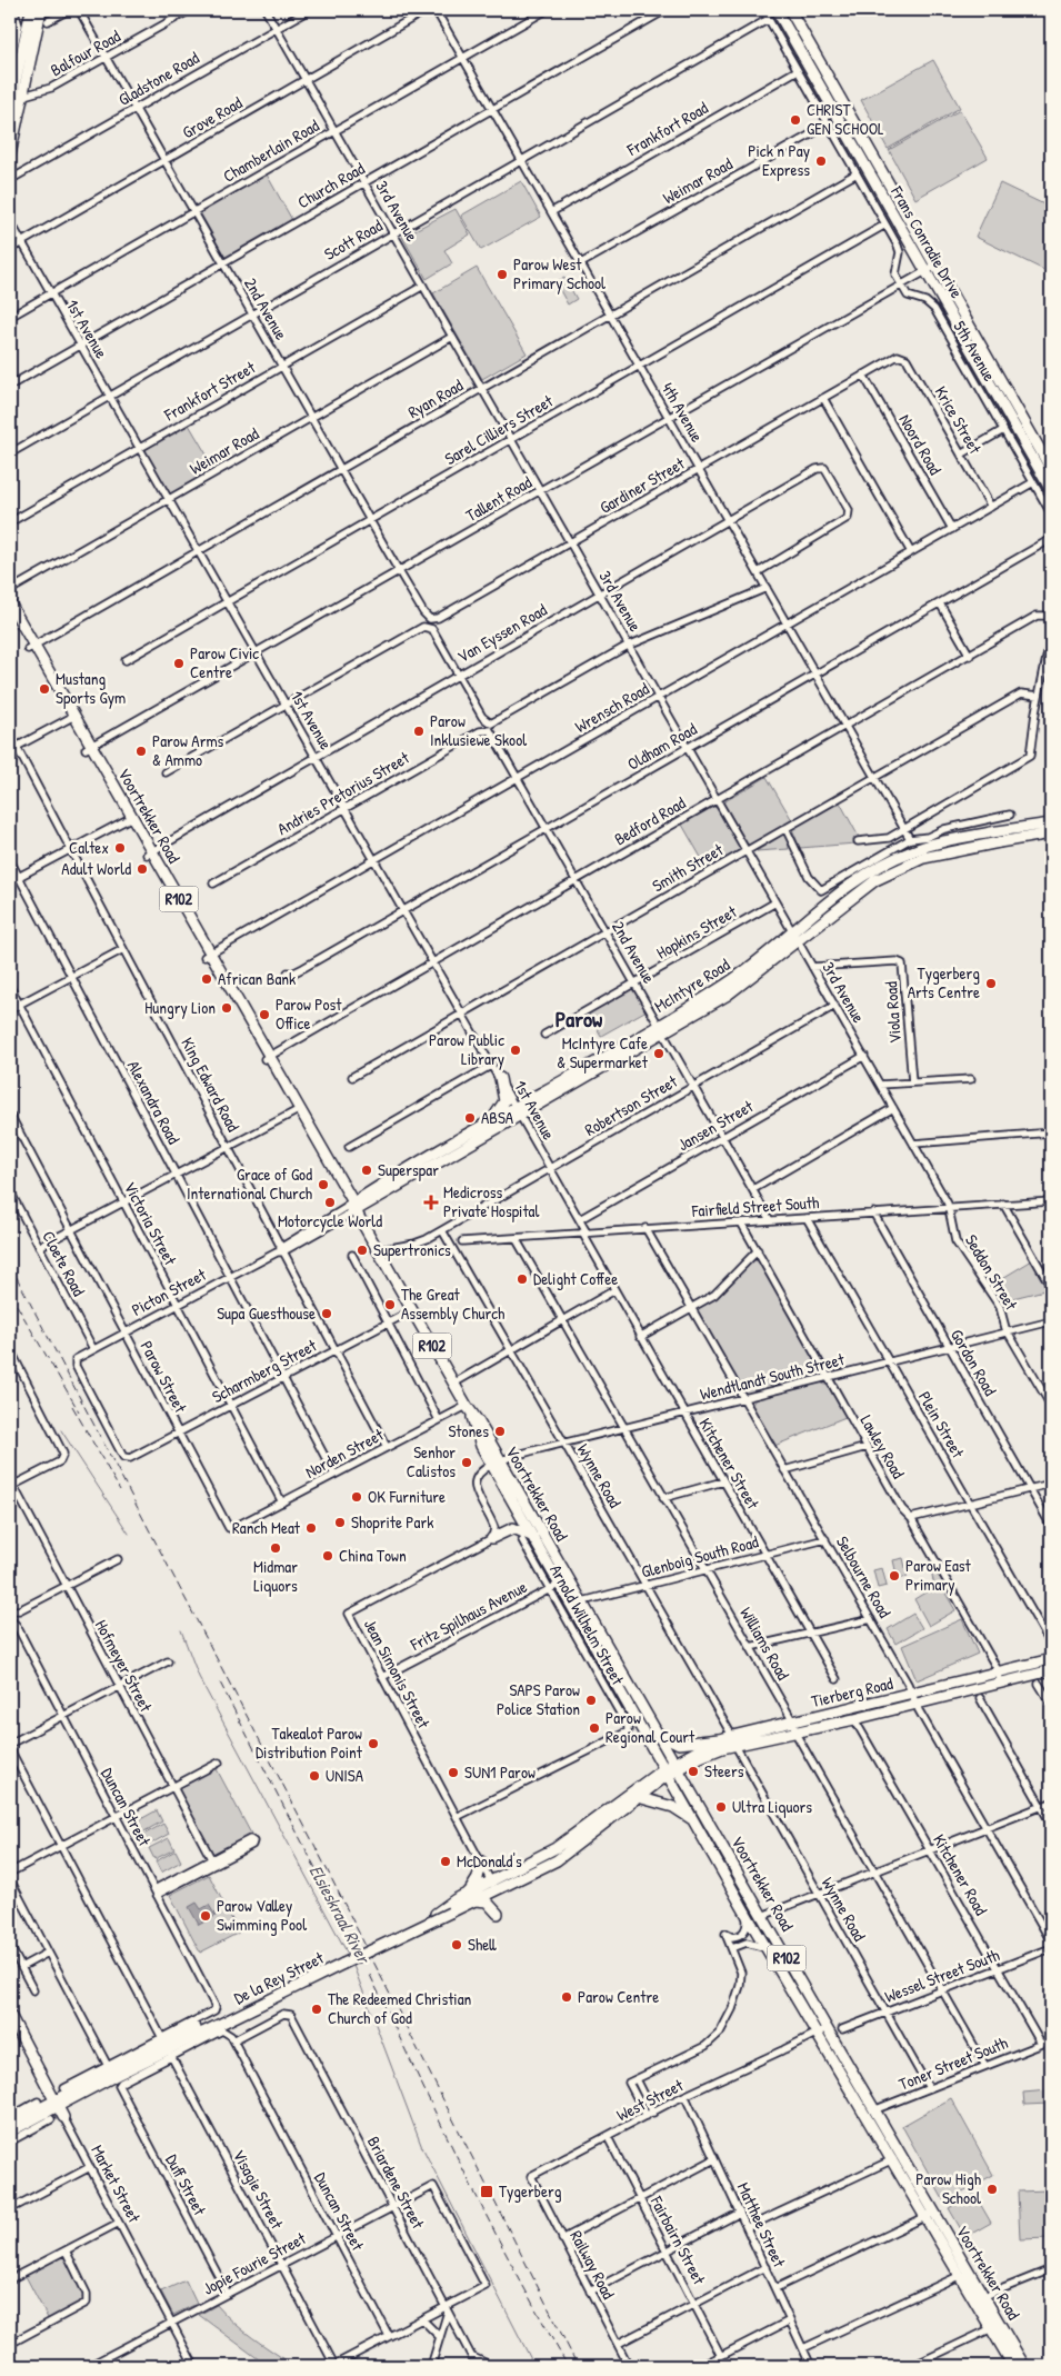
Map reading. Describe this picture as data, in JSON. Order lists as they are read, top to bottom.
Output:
{
  "streets": {
    "main road": [
      "Frans Conradie Drive",
      "Voortrekker Road",
      "R102",
      "McIntyre Road",
      "Tierberg Road",
      "De la Rey Street",
      "Market Street"
    ],
    "street": [
      "Balfour Road",
      "Gladstone Road",
      "Grove Road",
      "Frankfort Road",
      "Chamberlain Road",
      "Weimar Road",
      "Church Road",
      "3rd Avenue",
      "Scott Road",
      "2nd Avenue",
      "1st Avenue",
      "5th Avenue",
      "Frankfort Street",
      "Ryan Road",
      "4th Avenue",
      "Krice Street",
      "Sarel Cilliers Street",
      "Noord Road",
      "Gardiner Street",
      "Tallent Road",
      "Van Eyssen Road",
      "Wrensch Road",
      "Oldham Road",
      "Andries Pretorius Street",
      "Bedford Road",
      "Smith Street",
      "Hopkins Street",
      "Viola Road",
      "King Edward Road",
      "Alexandra Road",
      "Robertson Street",
      "Jansen Street",
      "Fairfield Street South",
      "Victoria Street",
      "Cloete Road",
      "Seddon Street",
      "Picton Street",
      "Gordon Road",
      "Scharmberg Street",
      "Parow Street",
      "Wendtlandt South Street",
      "Plein Street",
      "Lawley Road",
      "Norden Street",
      "Kitchener Street",
      "Wynne Road",
      "Glenboig South Road",
      "Selbourne Road",
      "Fritz Spilhaus Avenue",
      "Arnold Wilhelm Street",
      "Williams Road",
      "Hofmeyer Street",
      "Jean Simonis Street",
      "Duncan Street",
      "Kitchener Road",
      "Wessel Street South",
      "Toner Street South",
      "West Street",
      "Briardene Street",
      "Duff Street",
      "Visagie Street",
      "Matthee Street",
      "Fairbairn Street",
      "Jopie Fourie Street",
      "Railway Road"
    ]
  },
  "crossings": [
    ["Balfour Road", "2nd Avenue"],
    ["Gladstone Road", "3rd Avenue"],
    ["Gladstone Road", "2nd Avenue"],
    ["Grove Road", "3rd Avenue"],
    ["Grove Road", "2nd Avenue"],
    ["Grove Road", "1st Avenue"],
    ["Frankfort Road", "4th Avenue"],
    ["Chamberlain Road", "3rd Avenue"],
    ["Chamberlain Road", "2nd Avenue"],
    ["Chamberlain Road", "1st Avenue"],
    ["Chamberlain Road", "4th Avenue"],
    ["Weimar Road", "3rd Avenue"],
    ["Weimar Road", "2nd Avenue"],
    ["Weimar Road", "1st Avenue"],
    ["Weimar Road", "4th Avenue"],
    ["Church Road", "3rd Avenue"],
    ["Church Road", "2nd Avenue"],
    ["Church Road", "1st Avenue"],
    ["Church Road", "4th Avenue"],
    ["3rd Avenue", "Scott Road"],
    ["3rd Avenue", "Frankfort Street"],
    ["3rd Avenue", "Ryan Road"],
    ["3rd Avenue", "Sarel Cilliers Street"],
    ["3rd Avenue", "Gardiner Street"],
    ["3rd Avenue", "Tallent Road"],
    ["3rd Avenue", "Van Eyssen Road"],
    ["3rd Avenue", "Wrensch Road"],
    ["3rd Avenue", "Oldham Road"],
    ["3rd Avenue", "Andries Pretorius Street"],
    ["3rd Avenue", "Bedford Road"],
    ["3rd Avenue", "Smith Street"],
    ["3rd Avenue", "Hopkins Street"],
    ["3rd Avenue", "McIntyre Road"],
    ["3rd Avenue", "Viola Road"],
    ["3rd Avenue", "Robertson Street"],
    ["3rd Avenue", "Jansen Street"],
    ["3rd Avenue", "Fairfield Street South"],
    ["3rd Avenue", "Seddon Street"],
    ["Scott Road", "2nd Avenue"],
    ["Scott Road", "1st Avenue"],
    ["Scott Road", "4th Avenue"],
    ["Frans Conradie Drive", "Tallent Road"],
    ["2nd Avenue", "Frankfort Street"],
    ["2nd Avenue", "Ryan Road"],
    ["2nd Avenue", "Sarel Cilliers Street"],
    ["2nd Avenue", "Gardiner Street"],
    ["2nd Avenue", "Tallent Road"],
    ["2nd Avenue", "Van Eyssen Road"],
    ["2nd Avenue", "Wrensch Road"],
    ["2nd Avenue", "Oldham Road"],
    ["2nd Avenue", "Andries Pretorius Street"],
    ["2nd Avenue", "Bedford Road"],
    ["2nd Avenue", "Smith Street"],
    ["2nd Avenue", "Hopkins Street"],
    ["2nd Avenue", "McIntyre Road"],
    ["2nd Avenue", "Robertson Street"],
    ["2nd Avenue", "Jansen Street"],
    ["2nd Avenue", "Fairfield Street South"],
    ["1st Avenue", "Frankfort Street"],
    ["1st Avenue", "Ryan Road"],
    ["1st Avenue", "Sarel Cilliers Street"],
    ["1st Avenue", "Gardiner Street"],
    ["1st Avenue", "Tallent Road"],
    ["1st Avenue", "Van Eyssen Road"],
    ["1st Avenue", "Wrensch Road"],
    ["1st Avenue", "Oldham Road"],
    ["1st Avenue", "Andries Pretorius Street"],
    ["1st Avenue", "Bedford Road"],
    ["1st Avenue", "Smith Street"],
    ["1st Avenue", "McIntyre Road"],
    ["1st Avenue", "Robertson Street"],
    ["1st Avenue", "Jansen Street"],
    ["1st Avenue", "Fairfield Street South"],
    ["1st Avenue", "Kitchener Street"],
    ["5th Avenue", "Tallent Road"],
    ["5th Avenue", "Wrensch Road"],
    ["Ryan Road", "4th Avenue"],
    ["Ryan Road", "Voortrekker Road"],
    ["4th Avenue", "Sarel Cilliers Street"],
    ["4th Avenue", "Gardiner Street"],
    ["4th Avenue", "Tallent Road"],
    ["4th Avenue", "Van Eyssen Road"],
    ["4th Avenue", "Wrensch Road"],
    ["4th Avenue", "Oldham Road"],
    ["4th Avenue", "Andries Pretorius Street"],
    ["4th Avenue", "Bedford Road"],
    ["4th Avenue", "Smith Street"],
    ["Krice Street", "Gardiner Street"],
    ["Krice Street", "Wrensch Road"],
    ["Noord Road", "Gardiner Street"],
    ["Noord Road", "Wrensch Road"],
    ["Tallent Road", "Voortrekker Road"],
    ["Van Eyssen Road", "Voortrekker Road"],
    ["Wrensch Road", "Voortrekker Road"],
    ["Voortrekker Road", "Bedford Road"],
    ["Voortrekker Road", "McIntyre Road"],
    ["Voortrekker Road", "Robertson Street"],
    ["Voortrekker Road", "Picton Street"],
    ["Voortrekker Road", "Scharmberg Street"],
    ["Voortrekker Road", "Wendtlandt South Street"],
    ["Voortrekker Road", "Norden Street"],
    ["Voortrekker Road", "Glenboig South Road"],
    ["Voortrekker Road", "Fritz Spilhaus Avenue"],
    ["Voortrekker Road", "Tierberg Road"],
    ["Voortrekker Road", "De la Rey Street"],
    ["Voortrekker Road", "Toner Street South"],
    ["Voortrekker Road", "West Street"],
    ["McIntyre Road", "Picton Street"],
    ["King Edward Road", "Picton Street"],
    ["King Edward Road", "Scharmberg Street"],
    ["King Edward Road", "Norden Street"],
    ["Alexandra Road", "Picton Street"],
    ["Alexandra Road", "Scharmberg Street"],
    ["Alexandra Road", "Norden Street"],
    ["Robertson Street", "Wynne Road"],
    ["Fairfield Street South", "Seddon Street"],
    ["Fairfield Street South", "Gordon Road"],
    ["Fairfield Street South", "Plein Street"],
    ["Fairfield Street South", "Lawley Road"],
    ["Fairfield Street South", "Kitchener Street"],
    ["Fairfield Street South", "Selbourne Road"],
    ["Fairfield Street South", "Williams Road"],
    ["Victoria Street", "Picton Street"],
    ["Victoria Street", "Scharmberg Street"],
    ["Victoria Street", "Norden Street"],
    ["Cloete Road", "Picton Street"],
    ["Seddon Street", "Wendtlandt South Street"],
    ["Picton Street", "Scharmberg Street"],
    ["Picton Street", "Parow Street"],
    ["Gordon Road", "Wendtlandt South Street"],
    ["Scharmberg Street", "Parow Street"],
    ["Parow Street", "Norden Street"],
    ["Wendtlandt South Street", "Plein Street"],
    ["Wendtlandt South Street", "Lawley Road"],
    ["Wendtlandt South Street", "Kitchener Street"],
    ["Wendtlandt South Street", "Wynne Road"],
    ["Wendtlandt South Street", "Selbourne Road"],
    ["Wendtlandt South Street", "Williams Road"],
    ["Lawley Road", "Tierberg Road"],
    ["Kitchener Street", "Glenboig South Road"],
    ["Wynne Road", "Glenboig South Road"],
    ["Wynne Road", "Tierberg Road"],
    ["Wynne Road", "Wessel Street South"],
    ["Wynne Road", "Toner Street South"],
    ["Glenboig South Road", "Selbourne Road"],
    ["Glenboig South Road", "Williams Road"],
    ["Selbourne Road", "Tierberg Road"],
    ["Fritz Spilhaus Avenue", "Arnold Wilhelm Street"],
    ["Fritz Spilhaus Avenue", "Jean Simonis Street"],
    ["Arnold Wilhelm Street", "Jean Simonis Street"],
    ["Williams Road", "Tierberg Road"],
    ["Williams Road", "Wessel Street South"],
    ["Williams Road", "Toner Street South"],
    ["Jean Simonis Street", "De la Rey Street"],
    ["Tierberg Road", "Kitchener Road"],
    ["Tierberg Road", "De la Rey Street"],
    ["Duncan Street", "De la Rey Street"],
    ["Duncan Street", "Jopie Fourie Street"],
    ["Kitchener Road", "Wessel Street South"],
    ["Kitchener Road", "Toner Street South"],
    ["De la Rey Street", "Briardene Street"],
    ["De la Rey Street", "Market Street"],
    ["West Street", "Matthee Street"],
    ["West Street", "Fairbairn Street"],
    ["West Street", "Railway Road"],
    ["Briardene Street", "Jopie Fourie Street"],
    ["Market Street", "Jopie Fourie Street"],
    ["Duff Street", "Visagie Street"],
    ["Duff Street", "Jopie Fourie Street"],
    ["Visagie Street", "Jopie Fourie Street"]
  ],
  "districts": ["Parow"],
  "water": ["Elsieskraal River"],
  "places": {
    "other": [
      "CHRIST GEN SCHOOL",
      "Pick n Pay Express",
      "Parow West Primary School",
      "Parow Civic Centre",
      "Mustang Sports Gym",
      "Parow Inklusiewe Skool",
      "Parow Arms & Ammo",
      "Caltex",
      "Adult World",
      "African Bank",
      "Tygerberg Arts Centre",
      "Hungry Lion",
      "Parow Post Office",
      "Parow Public Library",
      "McIntyre Cafe & Supermarket",
      "ABSA",
      "Superspar",
      "Grace of God International Church",
      "Motorcycle World",
      "Supertronics",
      "Delight Coffee",
      "The Great Assembly Church",
      "Supa Guesthouse",
      "Stones",
      "Senhor Calistos",
      "OK Furniture",
      "Shoprite Park",
      "Ranch Meat",
      "Midmar Liquors",
      "China Town",
      "Parow East Primary",
      "SAPS Parow Police Station",
      "Parow Regional Court",
      "Takealot Parow Distribution Point",
      "Steers",
      "SUN1 Parow",
      "UNISA",
      "Ultra Liquors",
      "McDonald's",
      "Parow Valley Swimming Pool",
      "Shell",
      "Parow Centre",
      "The Redeemed Christian Church of God",
      "Parow High School"
    ],
    "health": ["Medicross Private Hospital"],
    "transit": ["Tygerberg"]
  }
}
